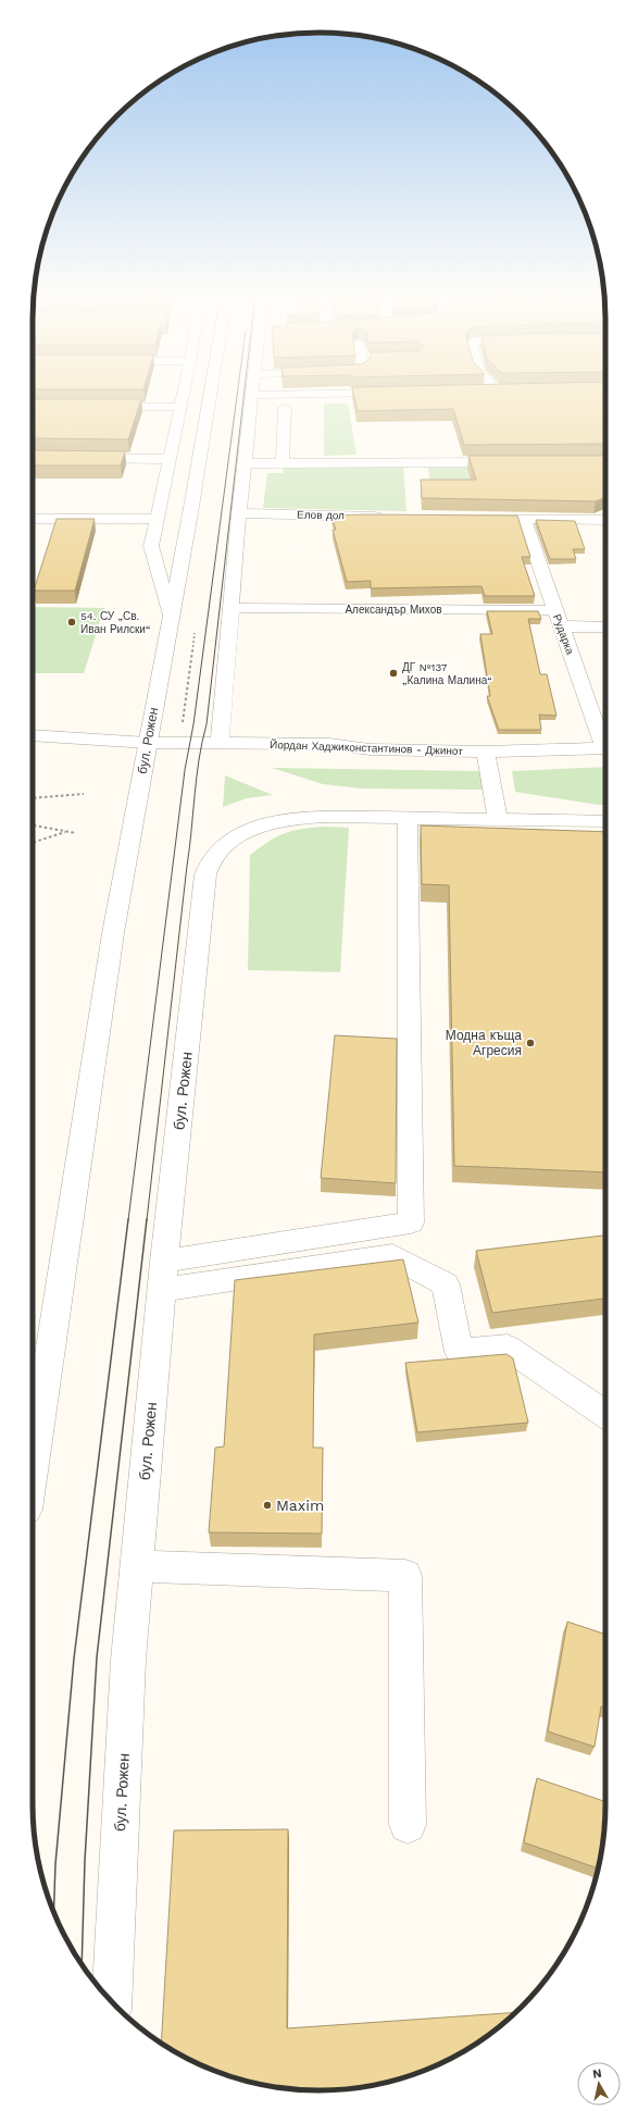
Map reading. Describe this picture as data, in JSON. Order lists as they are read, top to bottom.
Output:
{
  "streets": {
    "street": [
      "Елов дол",
      "Александър Михов",
      "Рударка",
      "бул. Рожен",
      "Йордан Хаджиконстантинов - Джинот"
    ]
  },
  "crossings": [
    ["Александър Михов", "Рударка"],
    ["бул. Рожен", "Йордан Хаджиконстантинов - Джинот"]
  ],
  "places": [
    "54. СУ „Св. Иван Рилски“",
    "ДГ №137 „Калина Малина“",
    "Модна къща Агресия",
    "Maxim"
  ],
  "north": "top"
}
